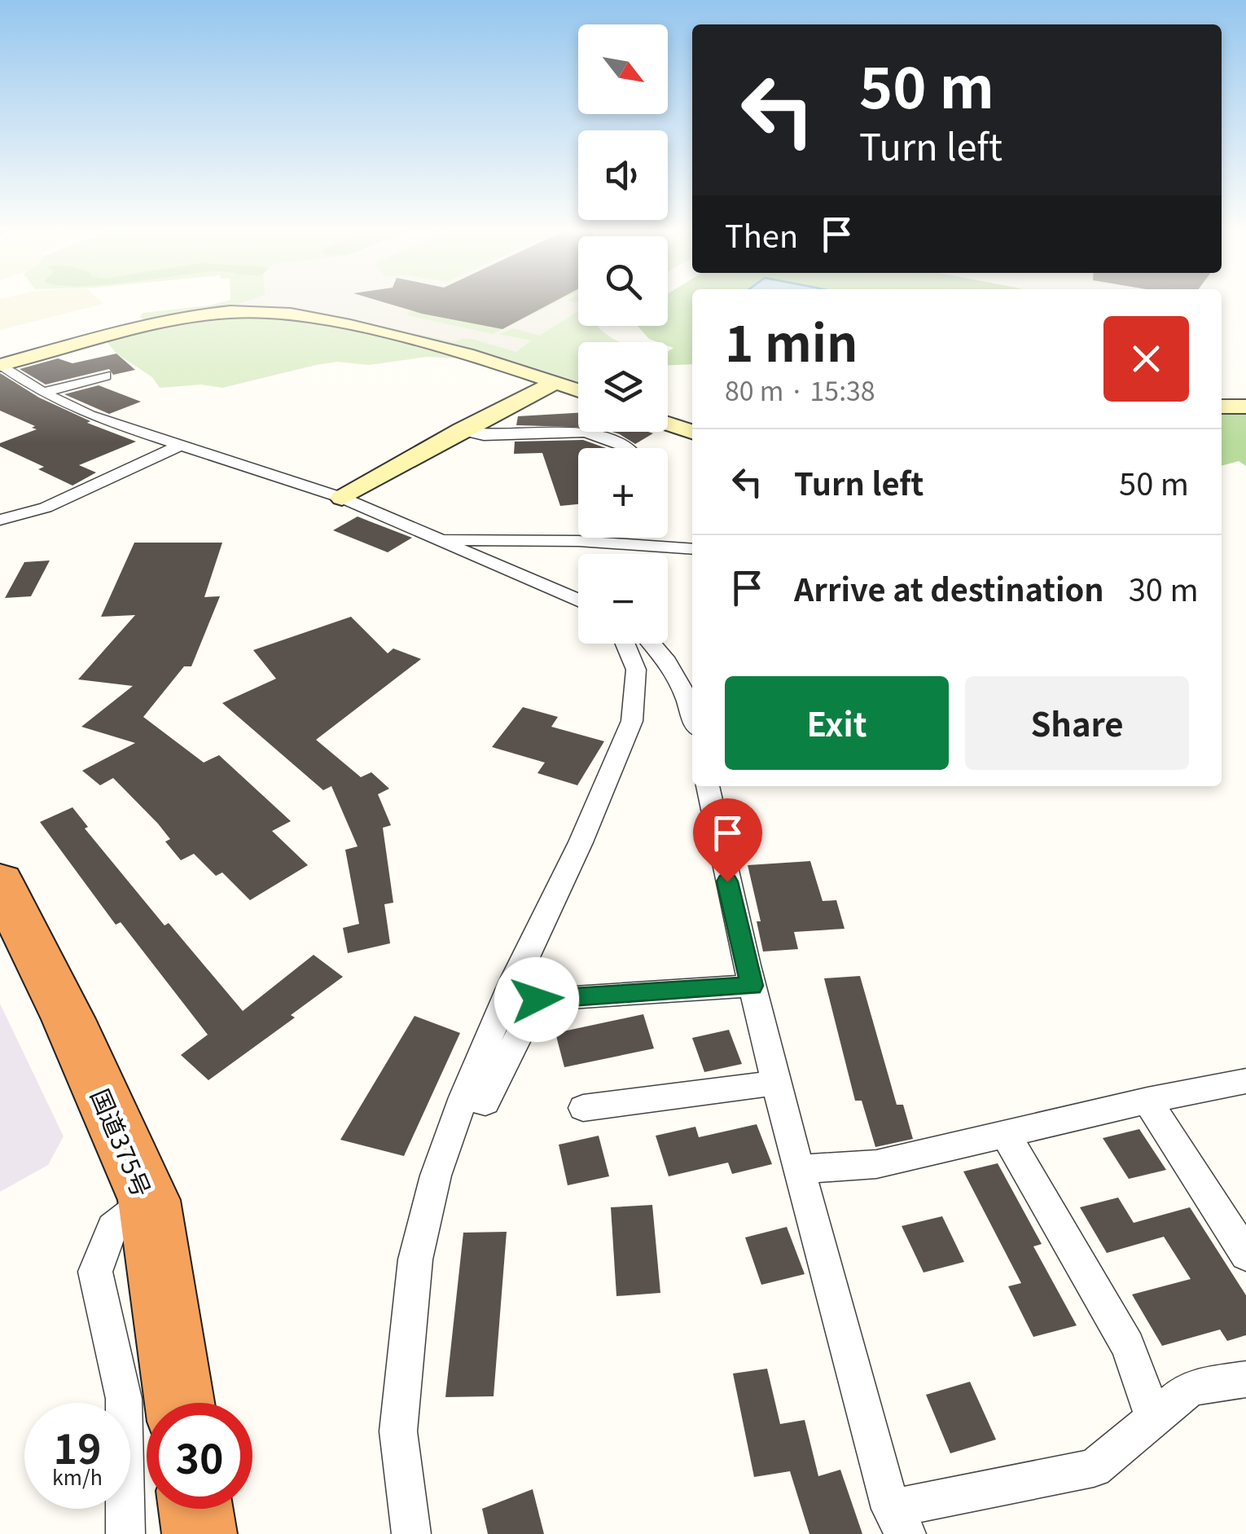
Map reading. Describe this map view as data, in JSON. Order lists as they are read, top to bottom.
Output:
{
  "streets": {
    "highway": ["国道375号"]
  },
  "north": "bottom right",
  "page": {
    "map_buttons": ["+", "−"],
    "turn": ["50 m", "Turn left"],
    "then": "Then",
    "heading": ["1 min", "80 m · 15:38"],
    "list": [
      {
        "name": "Turn left",
        "value": "50 m"
      },
      {
        "name": "Arrive at destination",
        "value": "30 m"
      }
    ],
    "buttons": ["Exit", "Share"],
    "speed": "19 km/h",
    "limit": "30"
  }
}
